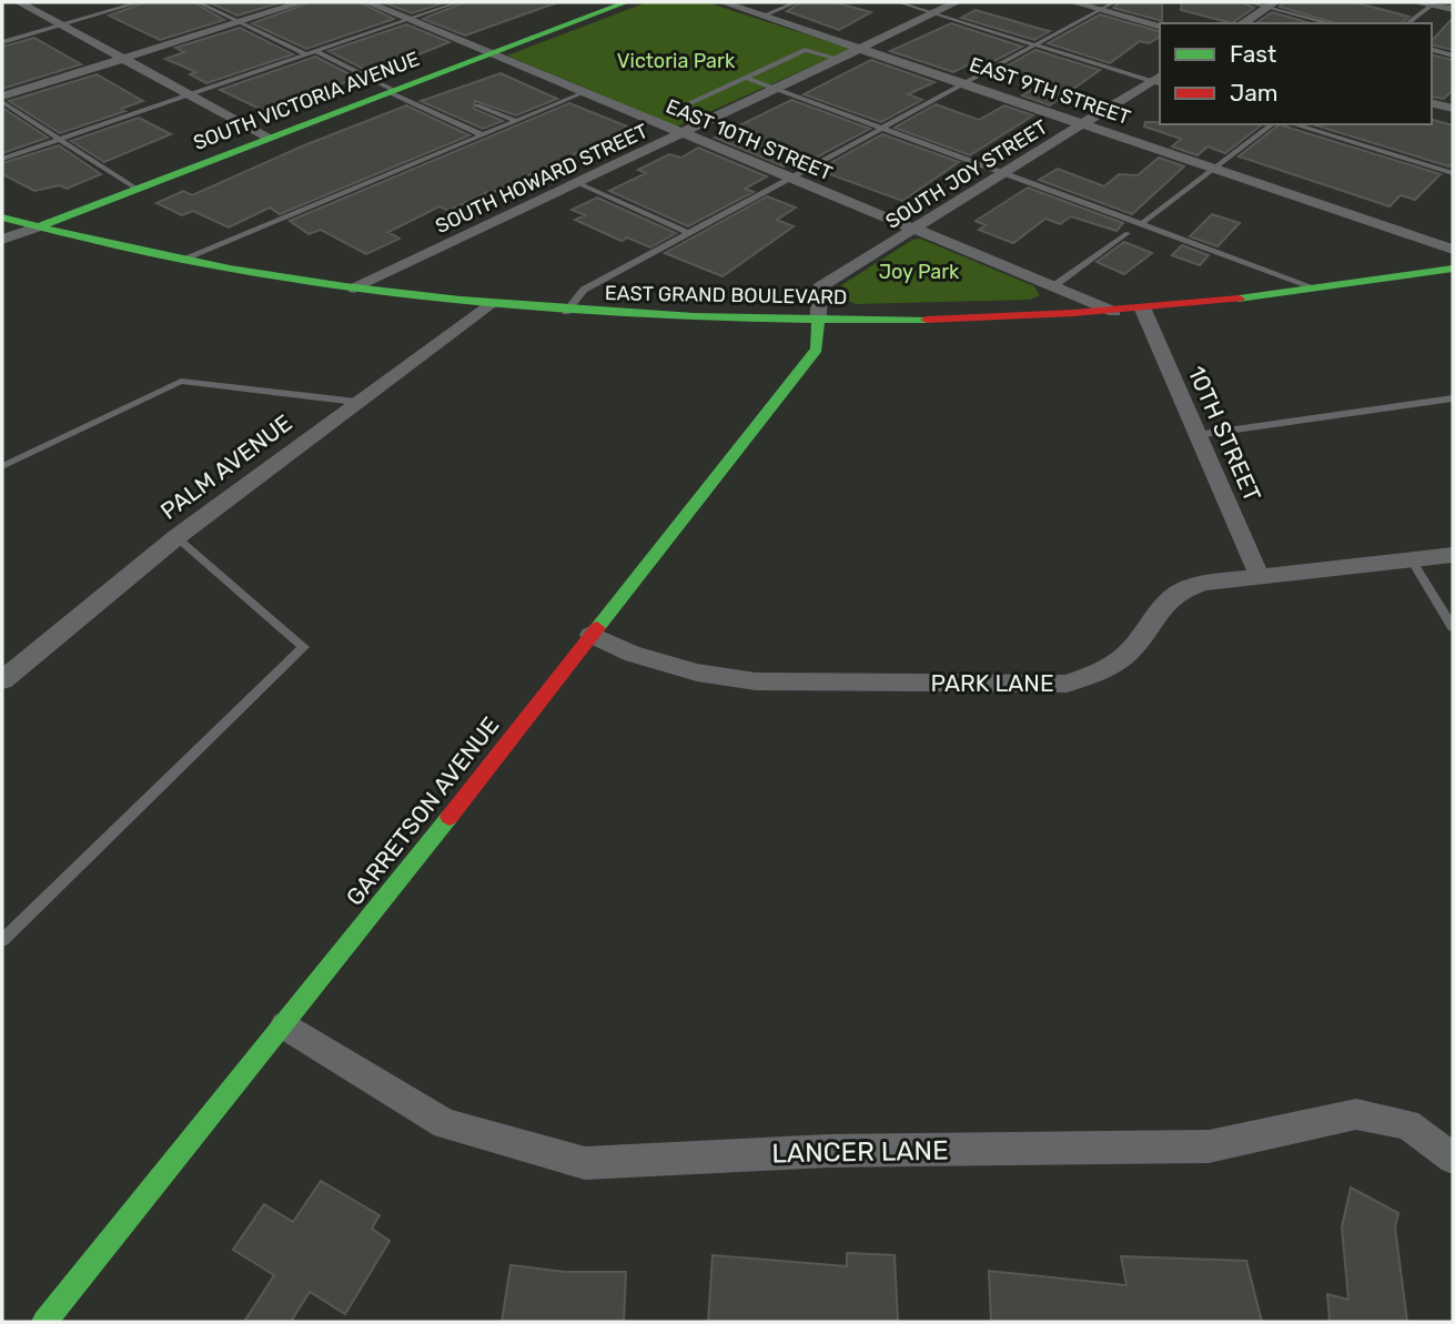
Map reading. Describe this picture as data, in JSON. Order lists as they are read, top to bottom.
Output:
{
  "streets": {
    "street": [
      "EAST 9TH STREET",
      "SOUTH VICTORIA AVENUE",
      "EAST 10TH STREET",
      "SOUTH JOY STREET",
      "SOUTH HOWARD STREET",
      "EAST GRAND BOULEVARD",
      "10TH STREET",
      "PALM AVENUE",
      "PARK LANE",
      "GARRETSON AVENUE",
      "LANCER LANE"
    ]
  },
  "crossings": [
    ["EAST 9TH STREET", "SOUTH JOY STREET"],
    ["EAST 9TH STREET", "SOUTH HOWARD STREET"],
    ["SOUTH VICTORIA AVENUE", "EAST 10TH STREET"],
    ["SOUTH VICTORIA AVENUE", "EAST GRAND BOULEVARD"],
    ["EAST 10TH STREET", "SOUTH JOY STREET"],
    ["EAST 10TH STREET", "SOUTH HOWARD STREET"],
    ["EAST 10TH STREET", "EAST GRAND BOULEVARD"],
    ["SOUTH JOY STREET", "EAST GRAND BOULEVARD"],
    ["SOUTH JOY STREET", "GARRETSON AVENUE"],
    ["SOUTH HOWARD STREET", "EAST GRAND BOULEVARD"],
    ["EAST GRAND BOULEVARD", "10TH STREET"],
    ["EAST GRAND BOULEVARD", "PALM AVENUE"],
    ["EAST GRAND BOULEVARD", "GARRETSON AVENUE"],
    ["10TH STREET", "PARK LANE"],
    ["PARK LANE", "GARRETSON AVENUE"],
    ["GARRETSON AVENUE", "LANCER LANE"]
  ],
  "parks": ["Victoria Park", "Joy Park"],
  "legend": ["Fast", "Jam"]
}
